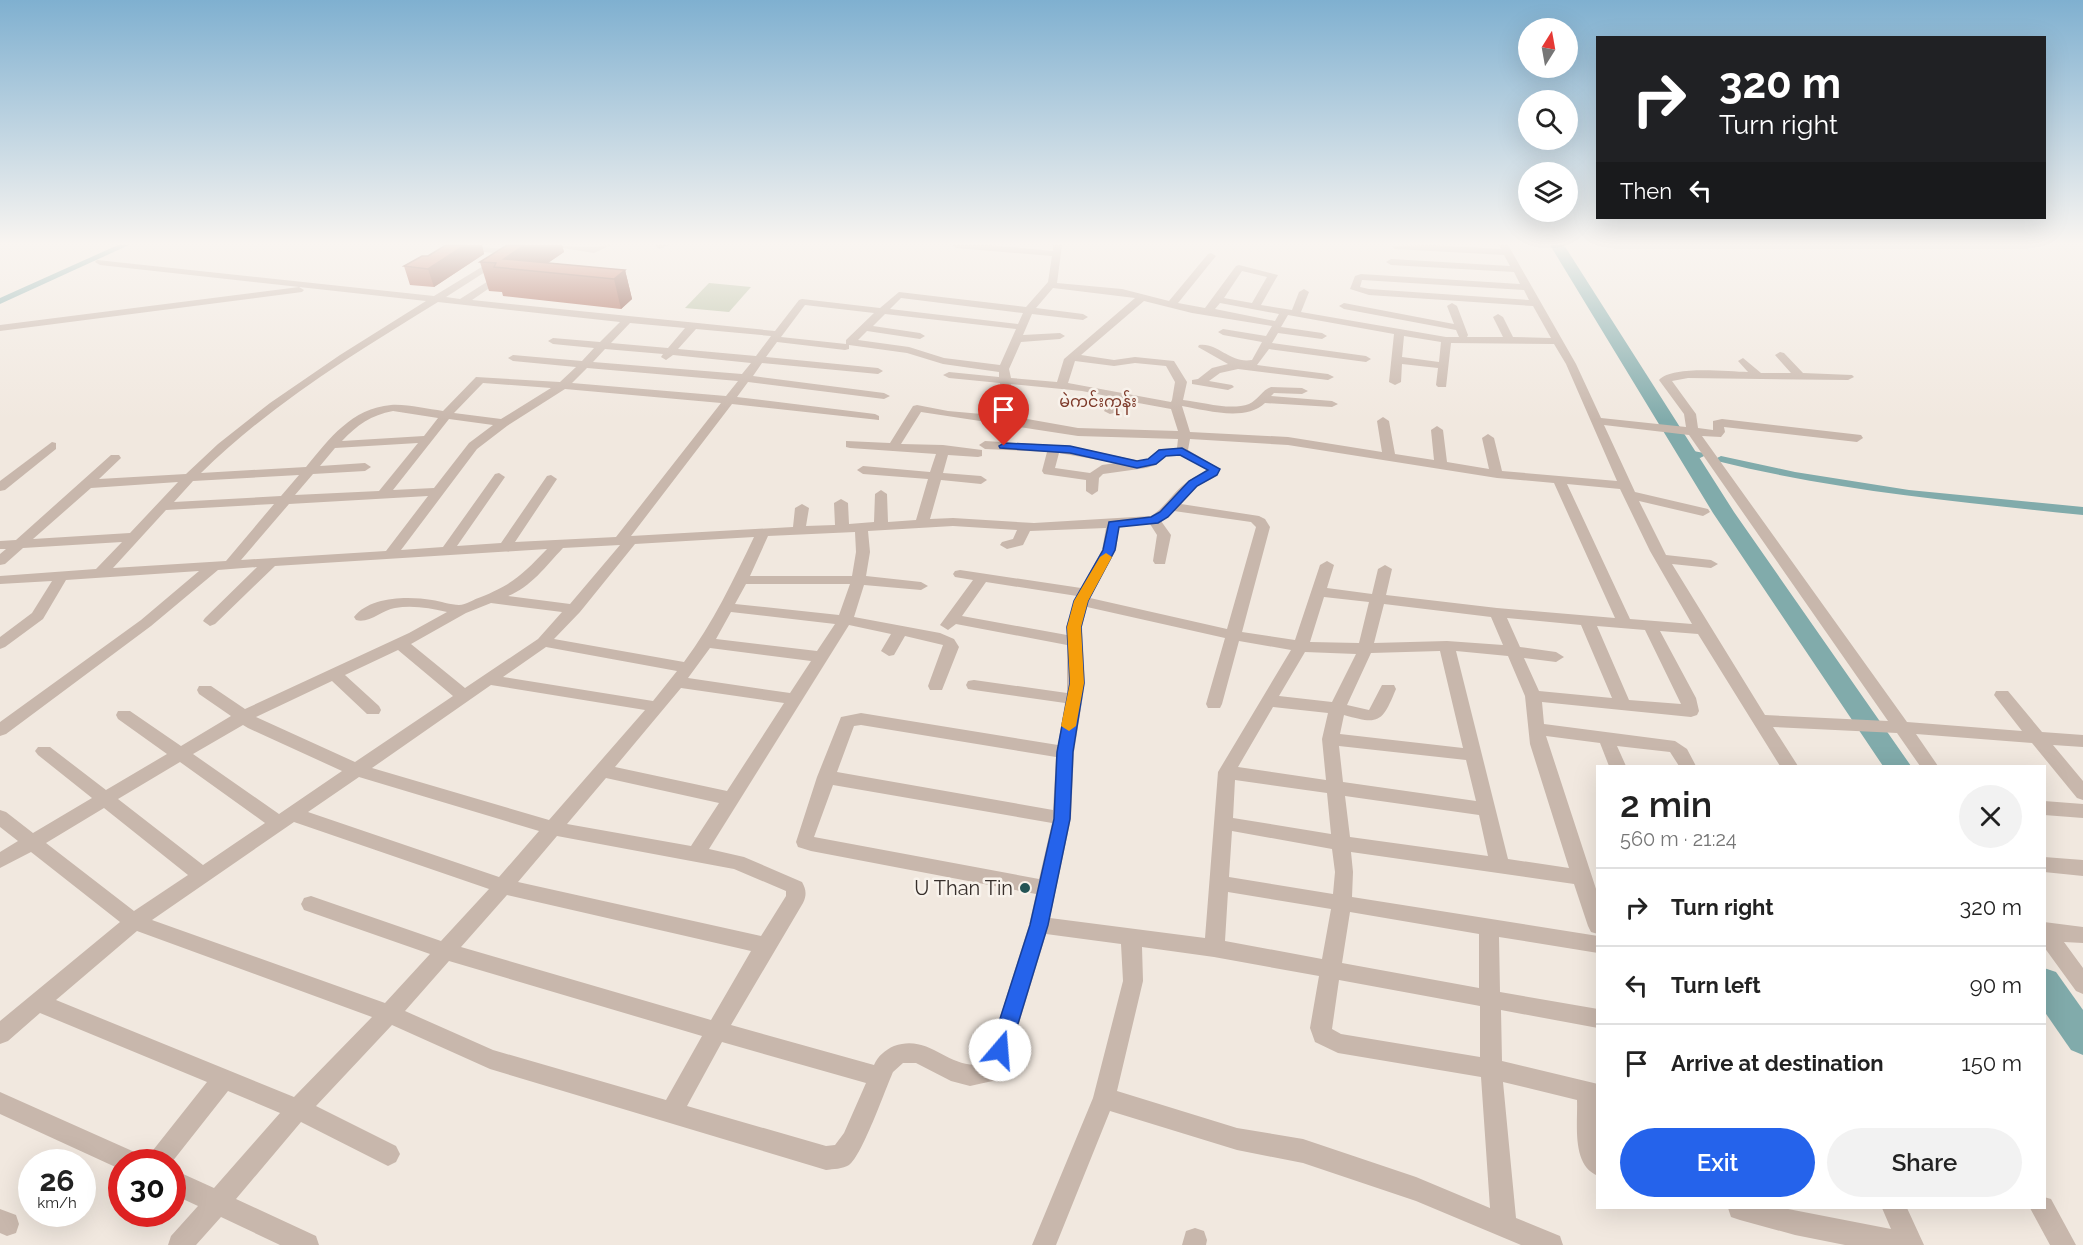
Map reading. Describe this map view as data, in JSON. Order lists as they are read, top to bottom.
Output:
{
  "districts": ["မဲကင်းကုန်း"],
  "places": ["U Than Tin"],
  "north": "top",
  "page": {
    "turn": ["320 m", "Turn right"],
    "then": "Then",
    "heading": ["2 min", "560 m · 21:24"],
    "list": [
      {
        "name": "Turn right",
        "value": "320 m"
      },
      {
        "name": "Turn left",
        "value": "90 m"
      },
      {
        "name": "Arrive at destination",
        "value": "150 m"
      }
    ],
    "buttons": ["Exit", "Share"],
    "speed": "26 km/h",
    "limit": "30"
  }
}
